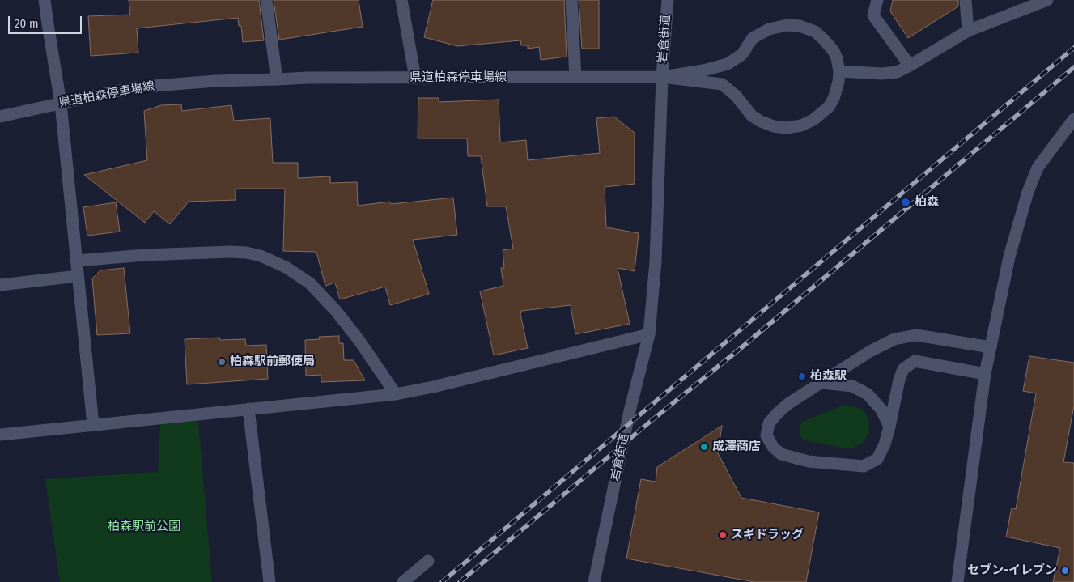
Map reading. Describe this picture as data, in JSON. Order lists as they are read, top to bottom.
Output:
{
  "streets": {
    "street": ["岩倉街道", "県道柏森停車場線"]
  },
  "crossings": [
    ["岩倉街道", "県道柏森停車場線"]
  ],
  "parks": ["柏森駅前公園"],
  "places": [
    "柏森",
    "柏森駅前郵便局",
    "柏森駅",
    "成澤商店",
    "スギドラッグ",
    "セブン-イレブン"
  ],
  "scale_bar": "20 m"
}
